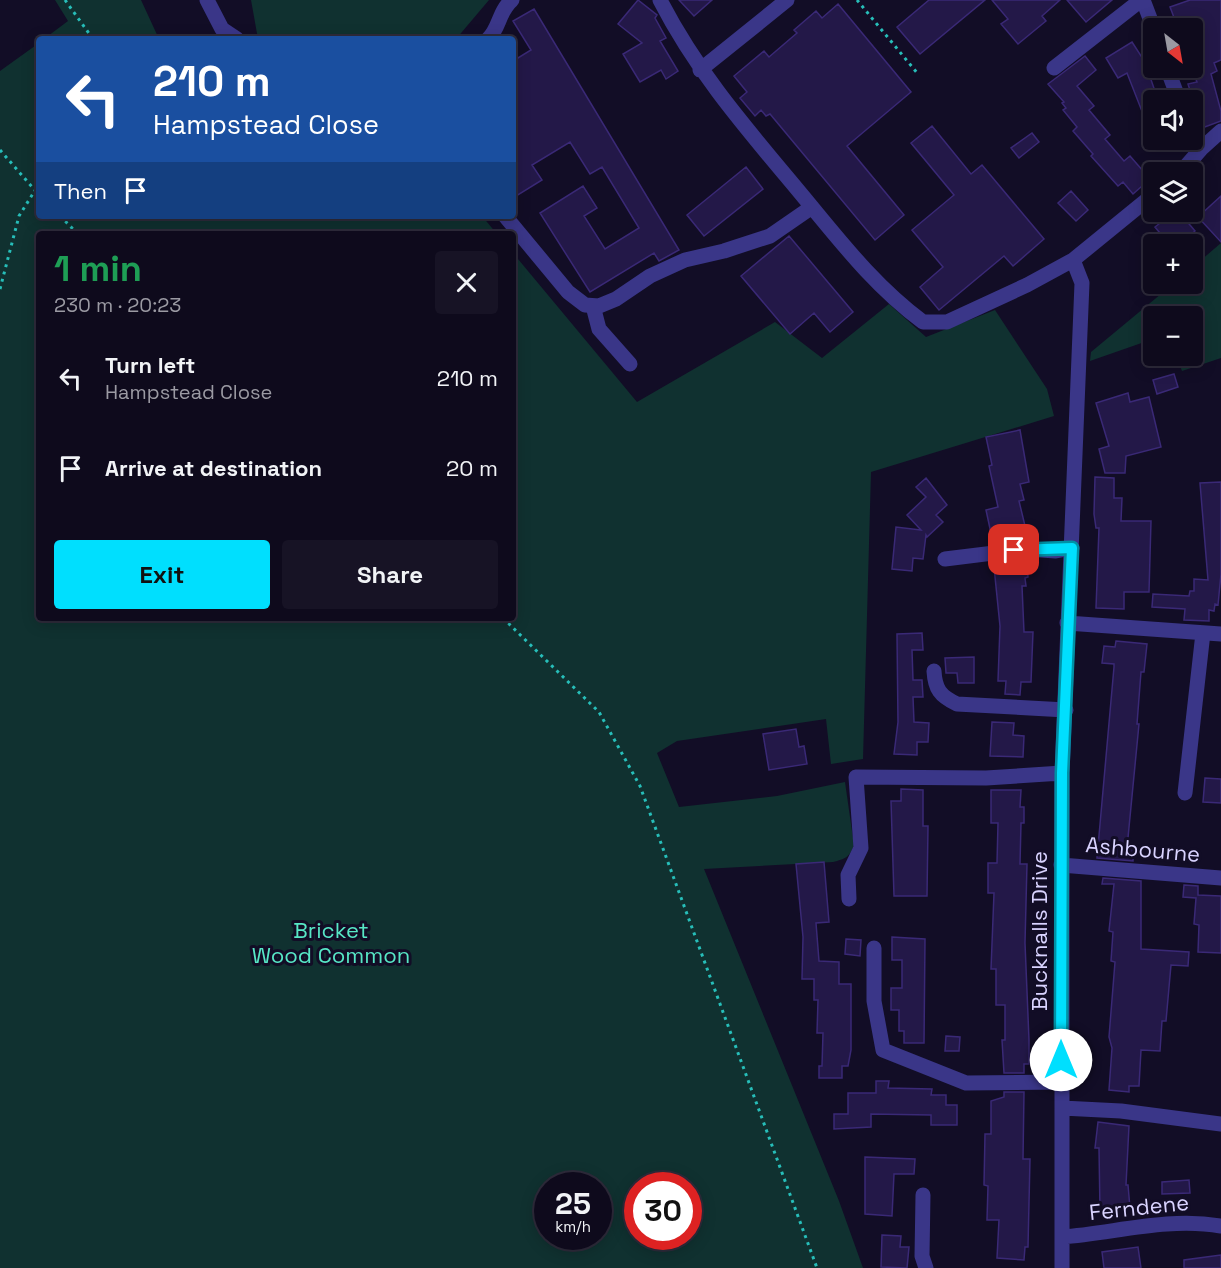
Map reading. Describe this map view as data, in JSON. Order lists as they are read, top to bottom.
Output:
{
  "streets": {
    "street": ["Ashbourne", "Bucknalls Drive", "Ferndene"]
  },
  "crossings": [
    ["Ashbourne", "Bucknalls Drive"],
    ["Bucknalls Drive", "Ferndene"]
  ],
  "parks": ["Bricket Wood Common"],
  "north": "bottom right",
  "page": {
    "map_buttons": ["+", "−"],
    "turn": ["210 m", "Hampstead Close"],
    "then": "Then",
    "heading": ["1 min", "230 m · 20:23"],
    "list": [
      {
        "name": "Turn left",
        "note": "Hampstead Close",
        "value": "210 m"
      },
      {
        "name": "Arrive at destination",
        "value": "20 m"
      }
    ],
    "buttons": ["Exit", "Share"],
    "speed": "25 km/h",
    "limit": "30"
  }
}
